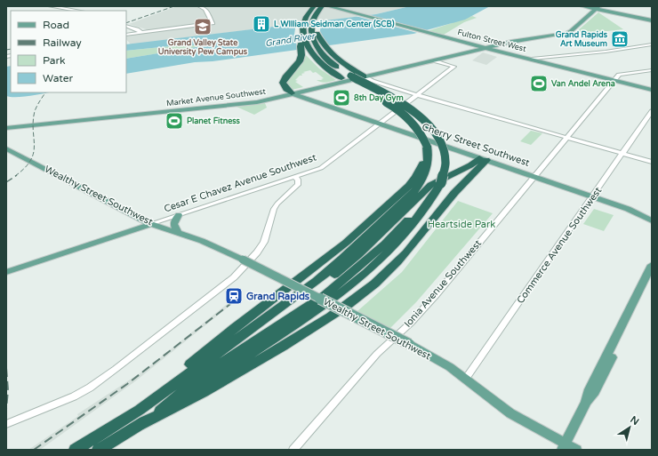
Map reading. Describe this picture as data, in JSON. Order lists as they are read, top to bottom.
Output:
{
  "streets": {
    "main road": [
      "Fulton Street West",
      "Market Avenue Southwest",
      "Cherry Street Southwest",
      "Cesar E Chavez Avenue Southwest",
      "Wealthy Street Southwest"
    ],
    "street": ["Commerce Avenue Southwest", "Ionia Avenue Southwest"]
  },
  "crossings": [
    ["Fulton Street West", "Market Avenue Southwest"],
    ["Fulton Street West", "Ionia Avenue Southwest"],
    ["Market Avenue Southwest", "Cherry Street Southwest"],
    ["Market Avenue Southwest", "Cesar E Chavez Avenue Southwest"],
    ["Cherry Street Southwest", "Cesar E Chavez Avenue Southwest"],
    ["Cherry Street Southwest", "Commerce Avenue Southwest"],
    ["Cherry Street Southwest", "Ionia Avenue Southwest"],
    ["Cesar E Chavez Avenue Southwest", "Wealthy Street Southwest"],
    ["Wealthy Street Southwest", "Commerce Avenue Southwest"]
  ],
  "water": ["Grand River"],
  "parks": ["Heartside Park"],
  "places": {
    "building": ["L WIlliam Seidman Center (SCB)"],
    "school or university": ["Grand Valley State University Pew Campus"],
    "museum": ["Grand Rapids Art Museum"],
    "sports": ["Van Andel Arena", "8th Day Gym", "Planet Fitness"],
    "station": ["Grand Rapids"]
  },
  "legend": [
    "Road",
    "Railway",
    "Park",
    "Water"
  ],
  "north": "top right"
}
